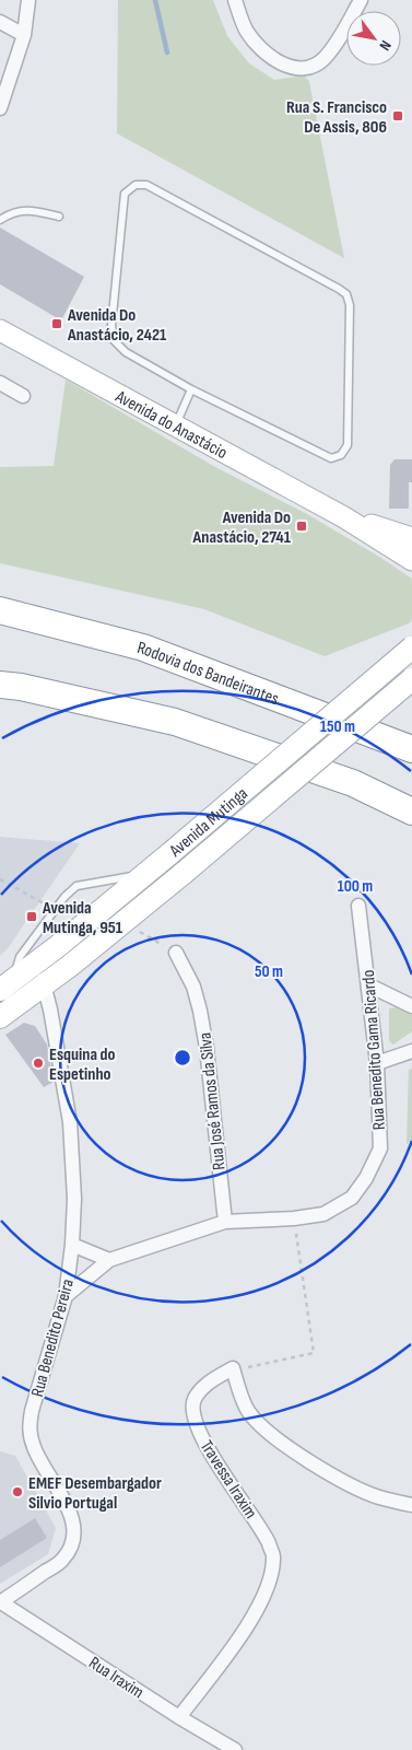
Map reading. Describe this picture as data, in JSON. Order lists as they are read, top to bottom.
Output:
{
  "streets": {
    "highway": ["Rodovia dos Bandeirantes"],
    "main road": ["Avenida do Anastácio", "Avenida Mutinga"],
    "street": [
      "Rua Benedito Gama Ricardo",
      "Rua José Ramos da Silva",
      "Rua Benedito Pereira",
      "Travessa Iraxim",
      "Rua Iraxim"
    ]
  },
  "crossings": [
    ["Avenida Mutinga", "Rua Benedito Pereira"],
    ["Rua Benedito Gama Ricardo", "Rua José Ramos da Silva"],
    ["Rua Benedito Gama Ricardo", "Rua Benedito Pereira"],
    ["Rua Benedito Pereira", "Rua Iraxim"],
    ["Travessa Iraxim", "Rua Iraxim"]
  ],
  "places": {
    "transit": [
      "Rua S. Francisco De Assis, 806",
      "Avenida Do Anastácio, 2421",
      "Avenida Do Anastácio, 2741",
      "Avenida Mutinga, 951"
    ],
    "other": ["Esquina do Espetinho", "EMEF Desembargador Silvio Portugal"]
  },
  "north": "bottom right",
  "rings": ["150 m", "100 m", "50 m"]
}
